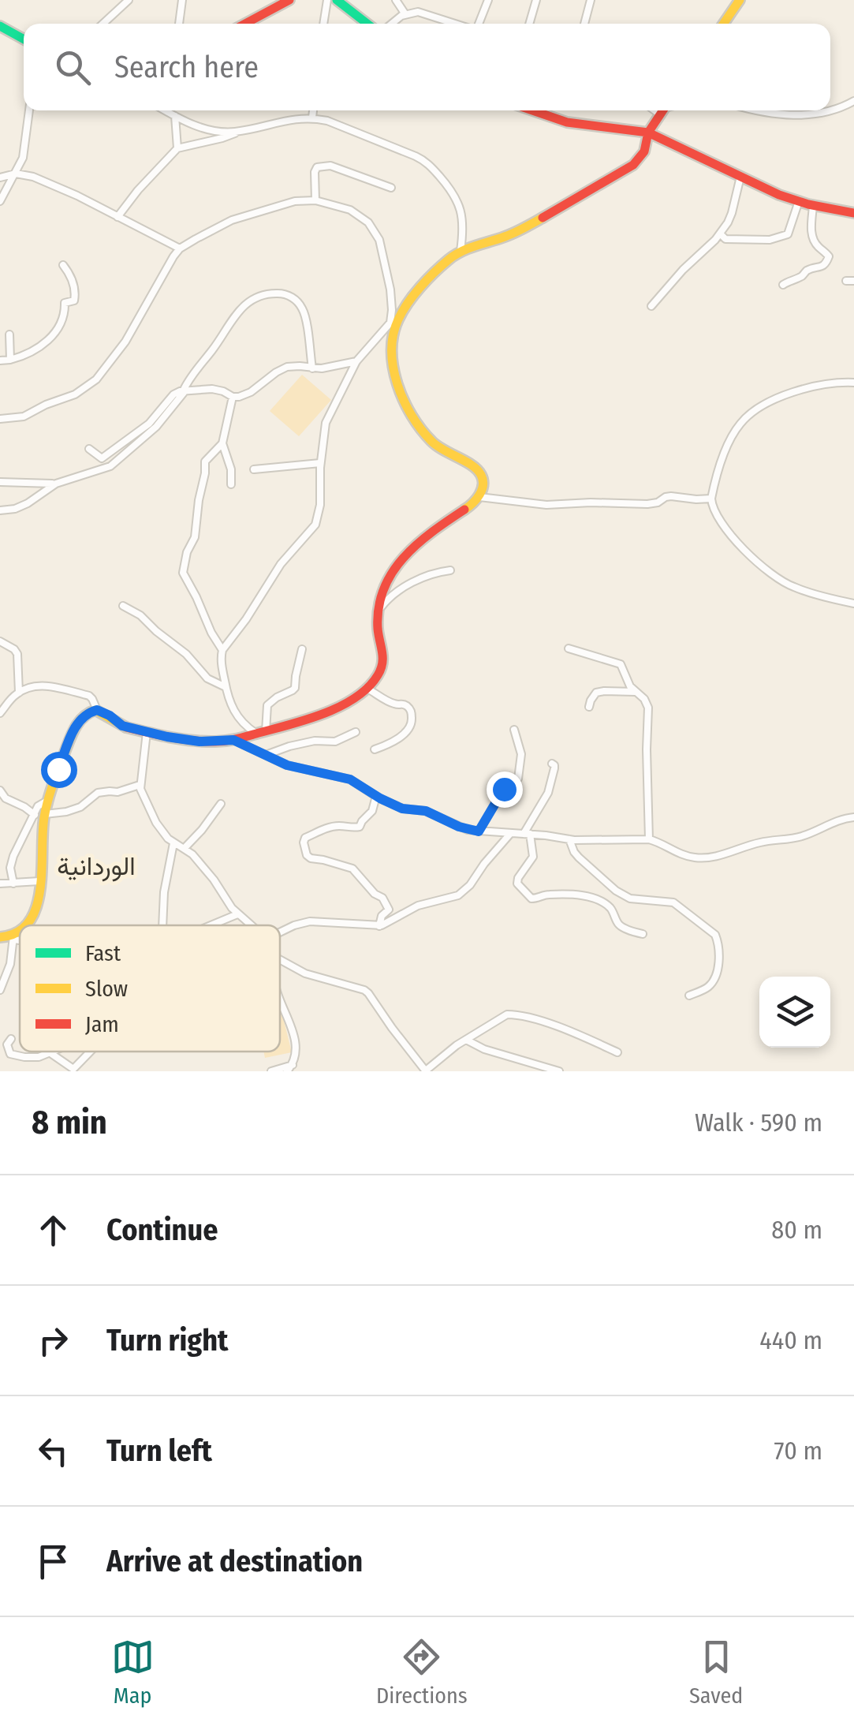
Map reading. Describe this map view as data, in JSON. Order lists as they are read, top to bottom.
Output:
{
  "districts": ["الوردانية"],
  "legend": ["Fast", "Slow", "Jam"],
  "page": {
    "search": "Search here",
    "heading": ["8 min", "Walk · 590 m"],
    "list": [
      ["Continue", "80 m"],
      ["Turn right", "440 m"],
      ["Turn left", "70 m"],
      "Arrive at destination"
    ],
    "nav": ["Map", "Directions", "Saved"]
  }
}
